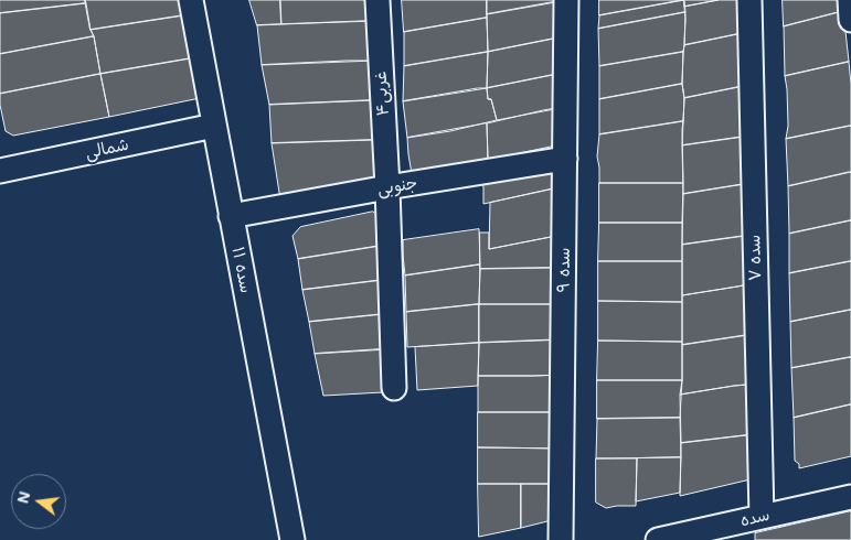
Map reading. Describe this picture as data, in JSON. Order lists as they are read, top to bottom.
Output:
{
  "streets": {
    "street": [
      "غربی۴",
      "شمالی",
      "جنوبی",
      "سده ۷",
      "سده ۱۱",
      "سده ۹",
      "سده"
    ]
  },
  "crossings": [
    ["غربی۴", "جنوبی"],
    ["شمالی", "سده ۱۱"],
    ["جنوبی", "سده ۱۱"],
    ["جنوبی", "سده ۹"],
    ["سده ۷", "سده"]
  ],
  "north": "left"
}
